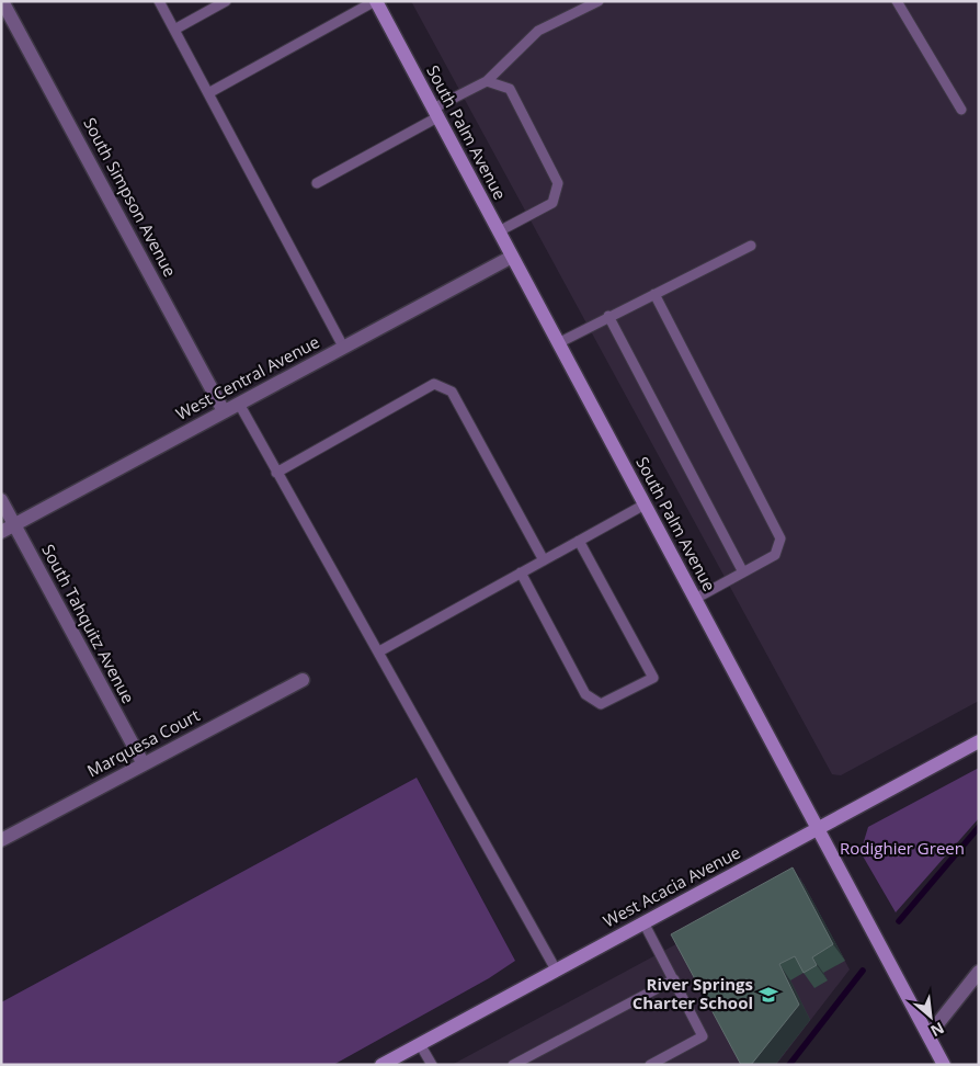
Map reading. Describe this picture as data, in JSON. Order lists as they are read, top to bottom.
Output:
{
  "streets": {
    "street": [
      "South Palm Avenue",
      "South Simpson Avenue",
      "West Central Avenue",
      "South Tahquitz Avenue",
      "Marquesa Court",
      "West Acacia Avenue"
    ]
  },
  "crossings": [
    ["South Palm Avenue", "West Central Avenue"],
    ["South Palm Avenue", "West Acacia Avenue"],
    ["South Simpson Avenue", "West Central Avenue"],
    ["West Central Avenue", "South Tahquitz Avenue"],
    ["South Tahquitz Avenue", "Marquesa Court"]
  ],
  "parks": ["Rodighier Green"],
  "places": {
    "school or university": ["River Springs Charter School"]
  },
  "north": "bottom right"
}
